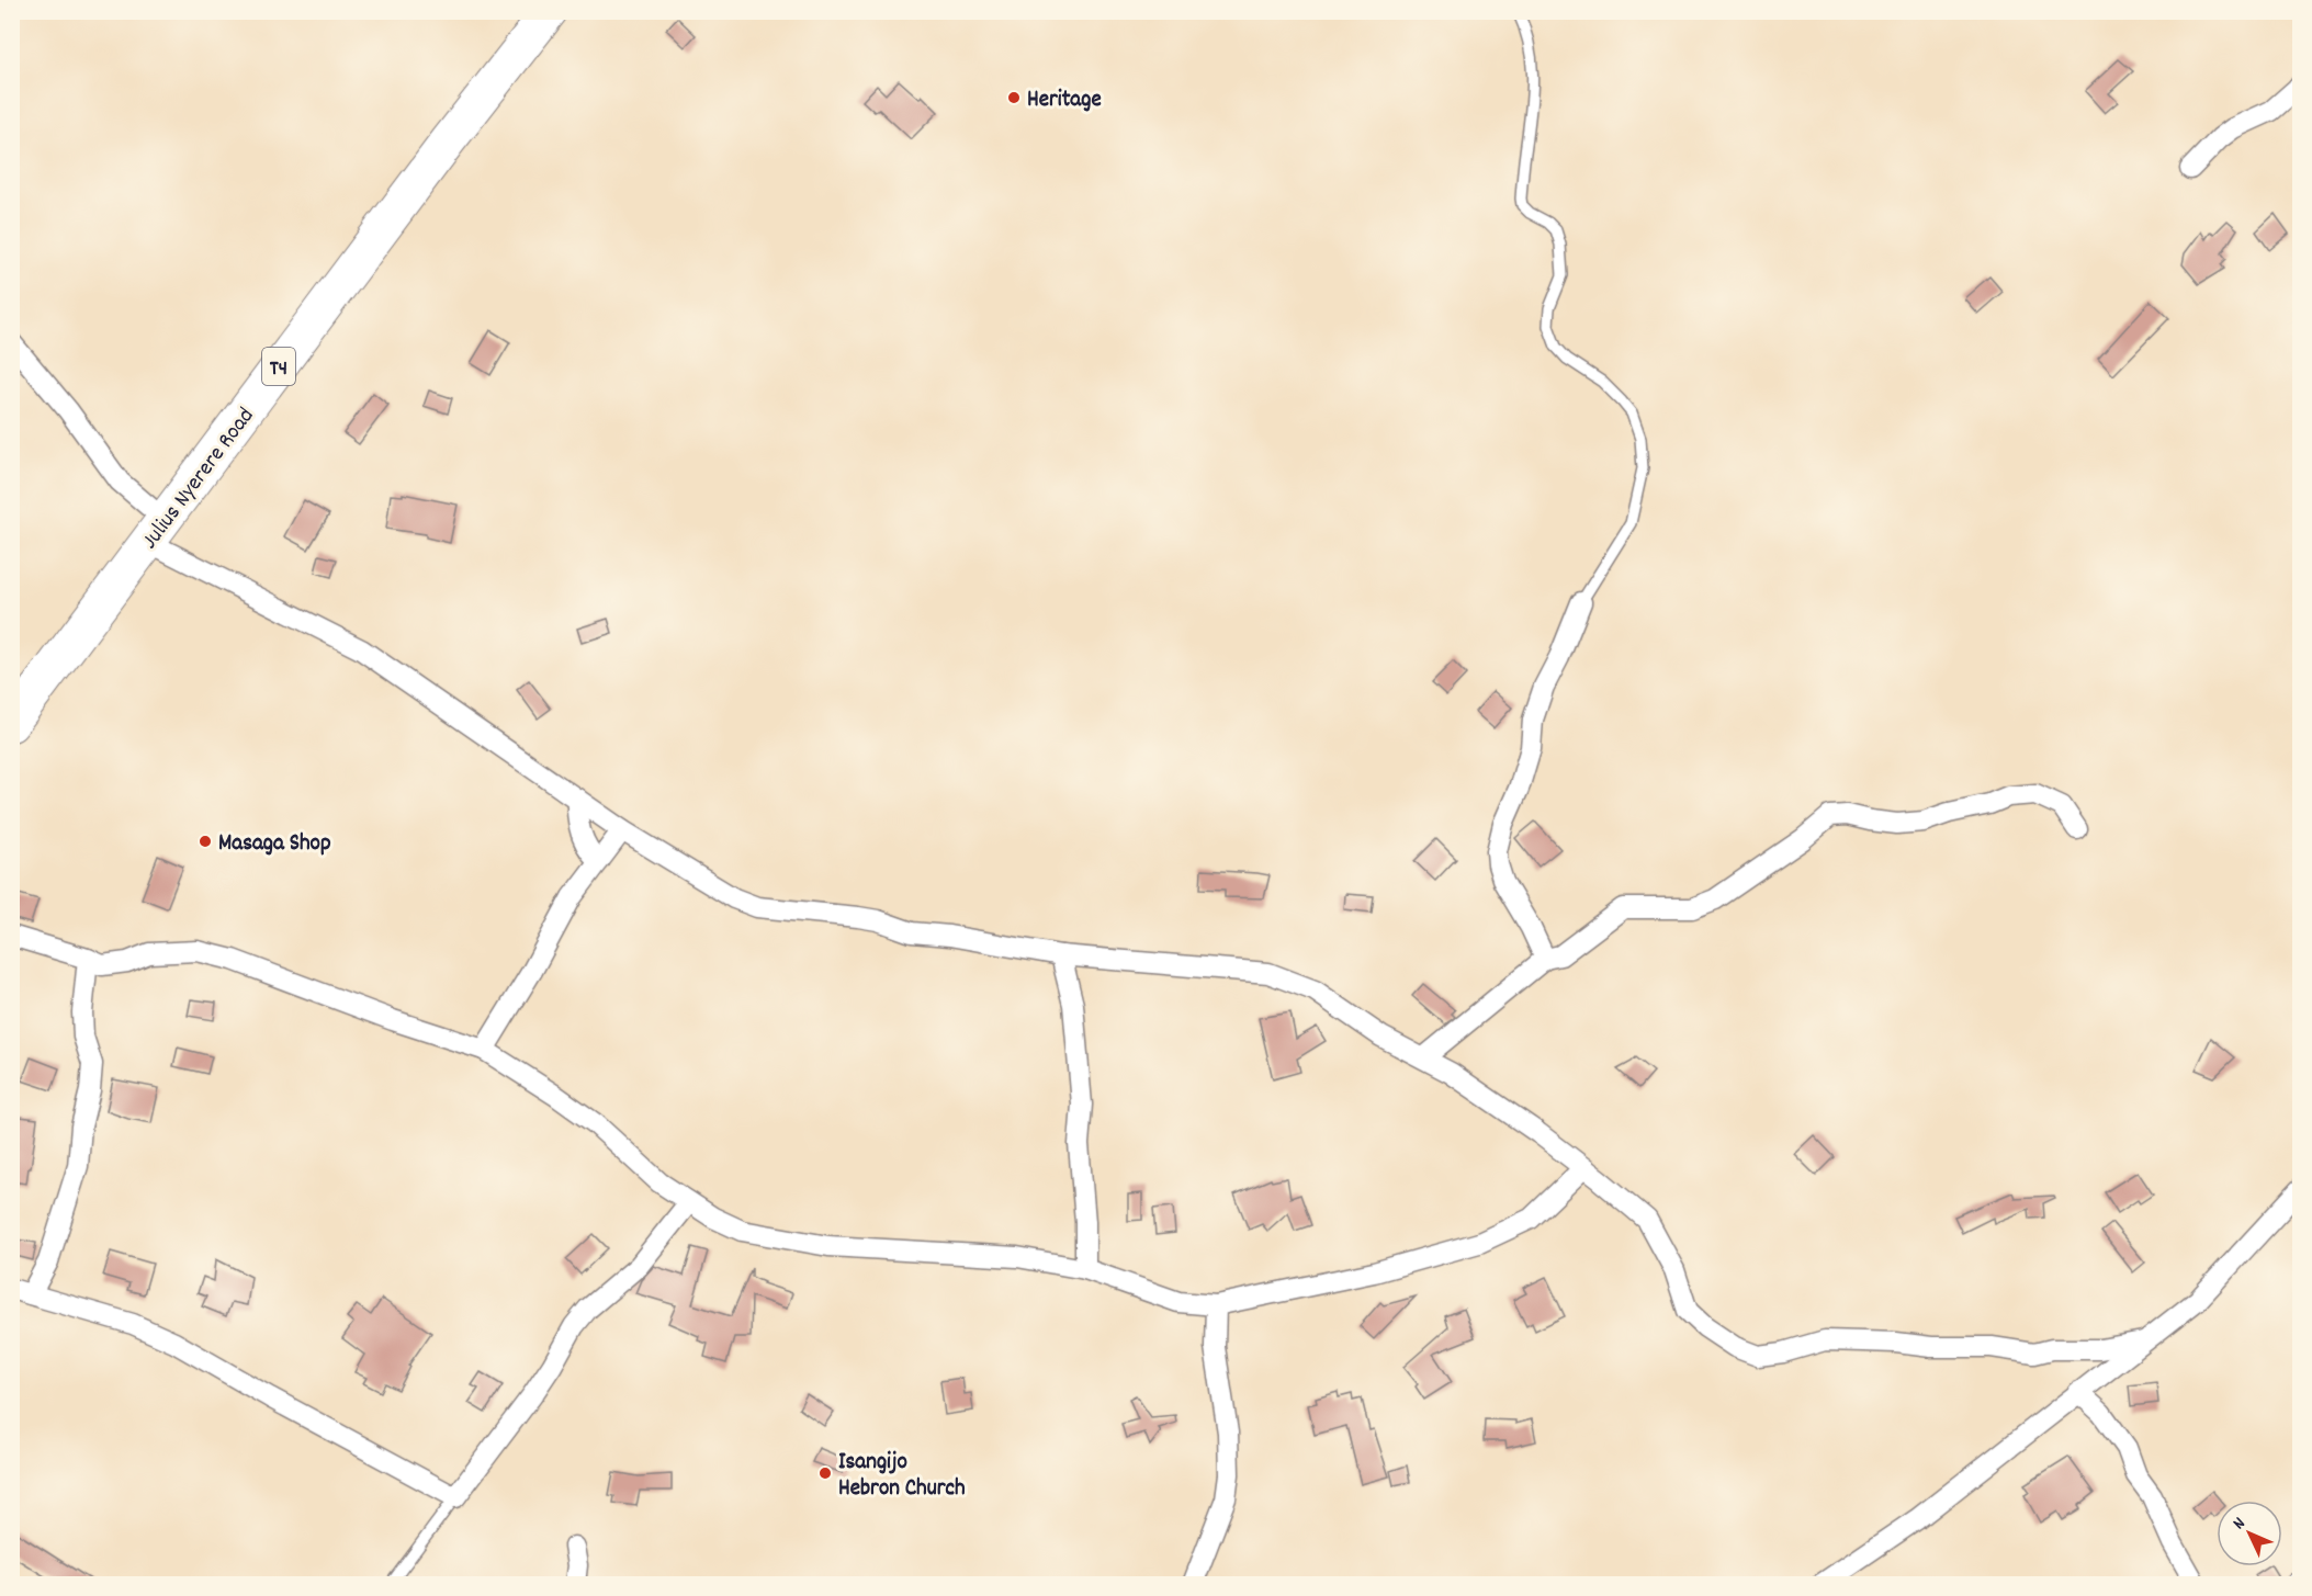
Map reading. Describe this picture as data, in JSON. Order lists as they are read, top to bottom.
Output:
{
  "streets": {
    "highway": ["T4", "Julius Nyerere Road"]
  },
  "places": ["Heritage", "Masaga Shop", "Isangijo Hebron Church"],
  "north": "top left"
}
